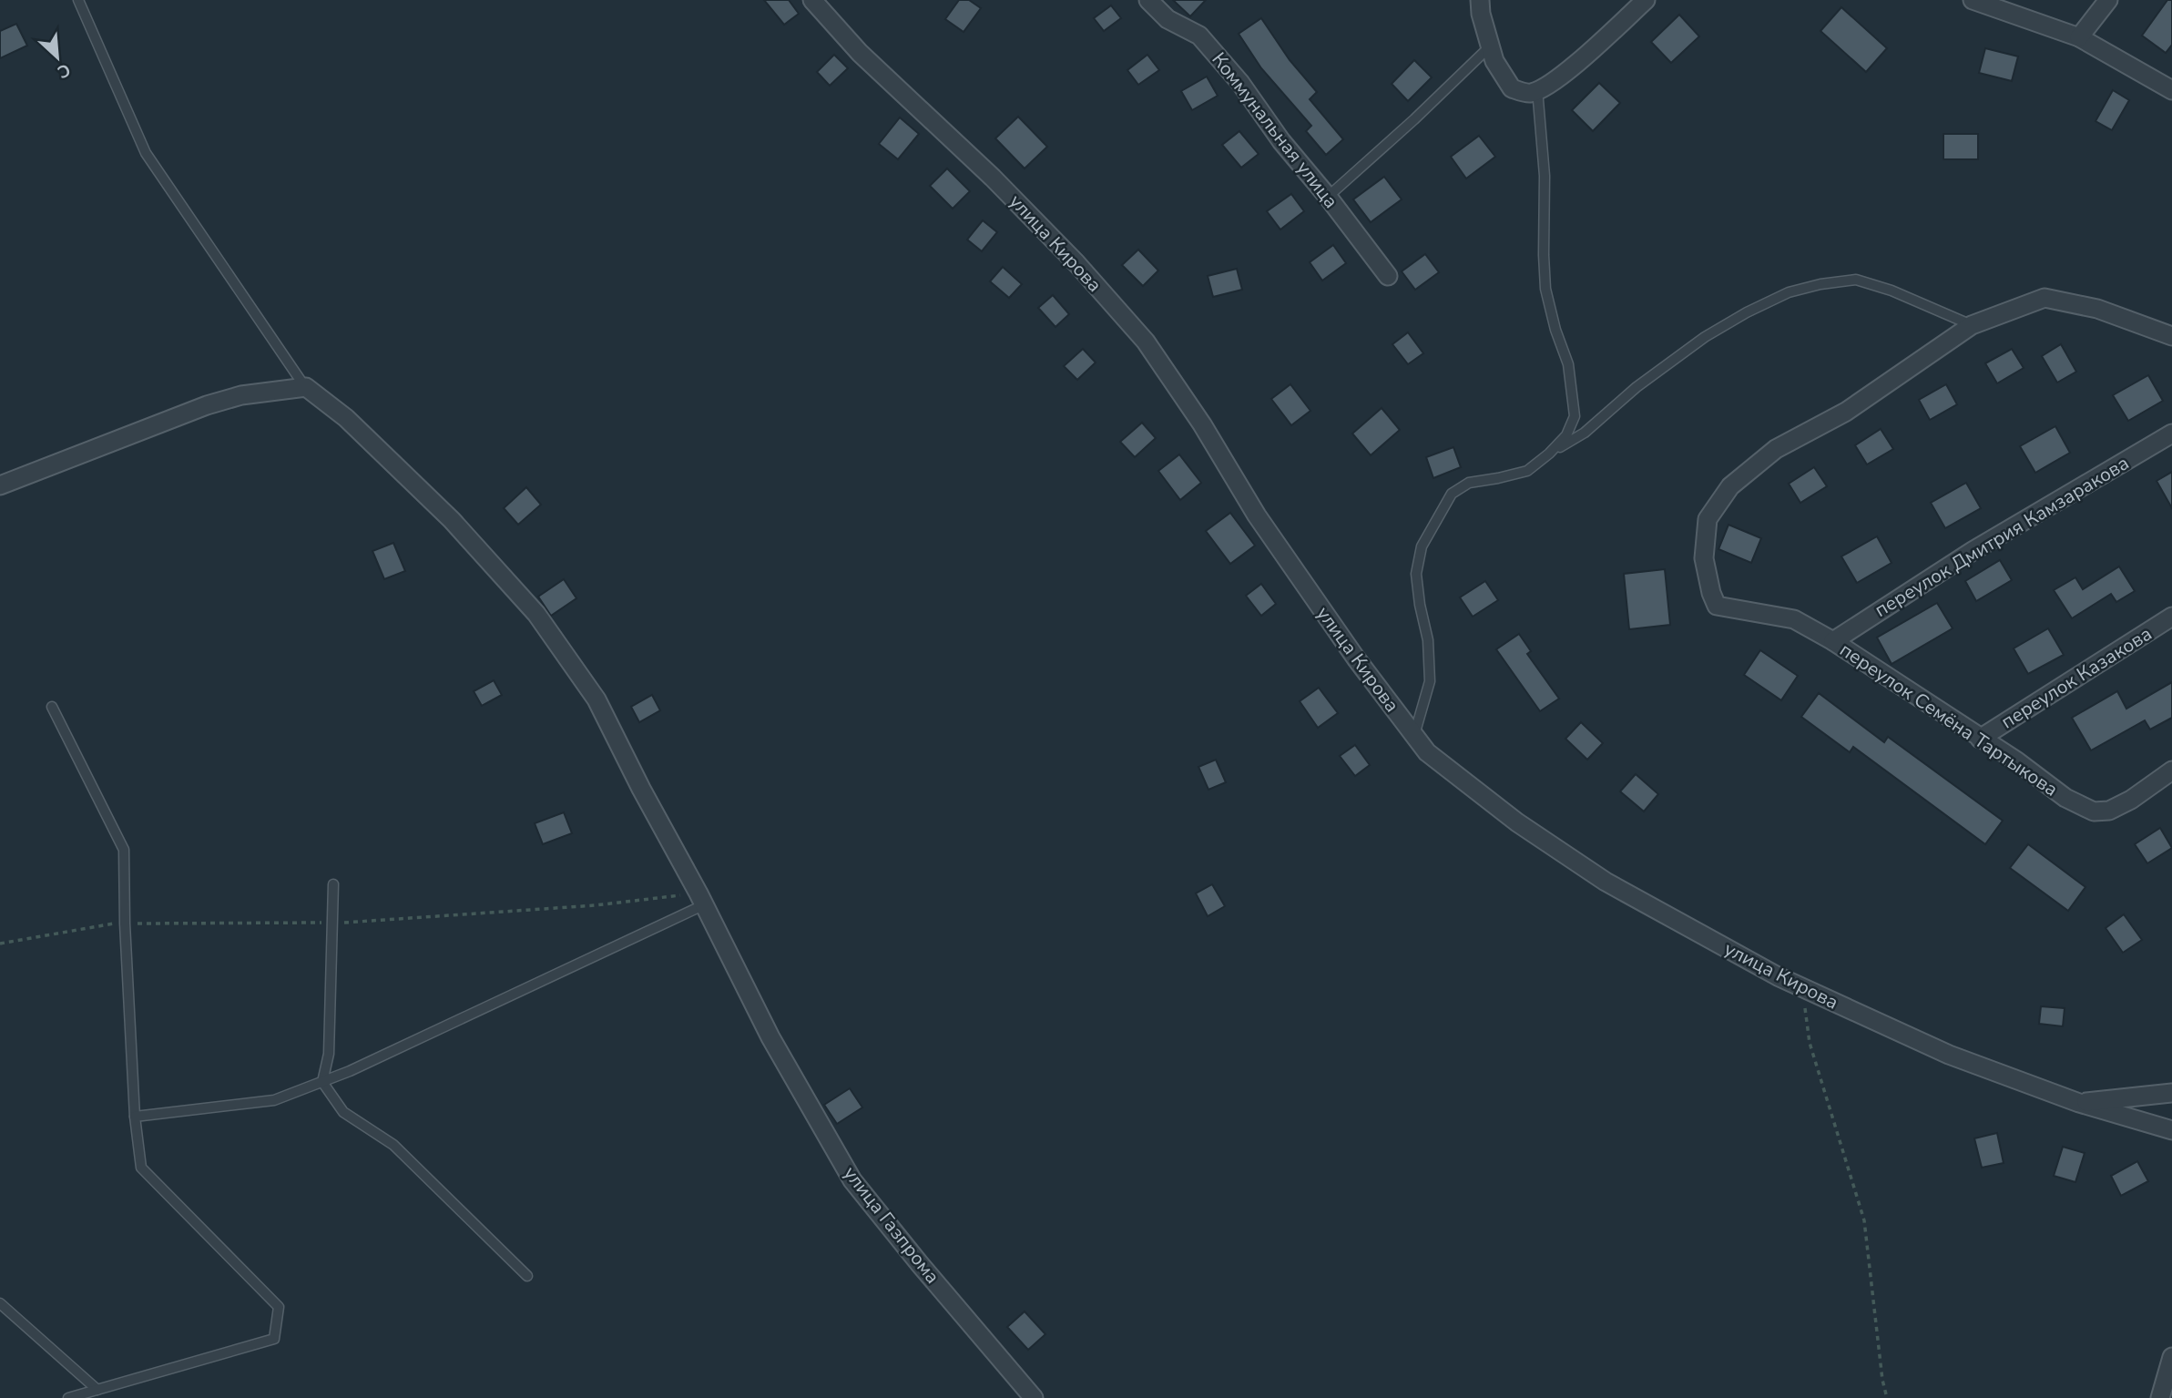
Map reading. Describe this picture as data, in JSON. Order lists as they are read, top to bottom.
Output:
{
  "streets": {
    "street": [
      "Коммунальная улица",
      "улица Кирова",
      "переулок Дмитрия Камзаракова",
      "переулок Казакова",
      "переулок Семёна Тартыкова",
      "улица Газпрома"
    ]
  },
  "crossings": [
    ["переулок Дмитрия Камзаракова", "переулок Семёна Тартыкова"],
    ["переулок Казакова", "переулок Семёна Тартыкова"]
  ],
  "north": "bottom right"
}
